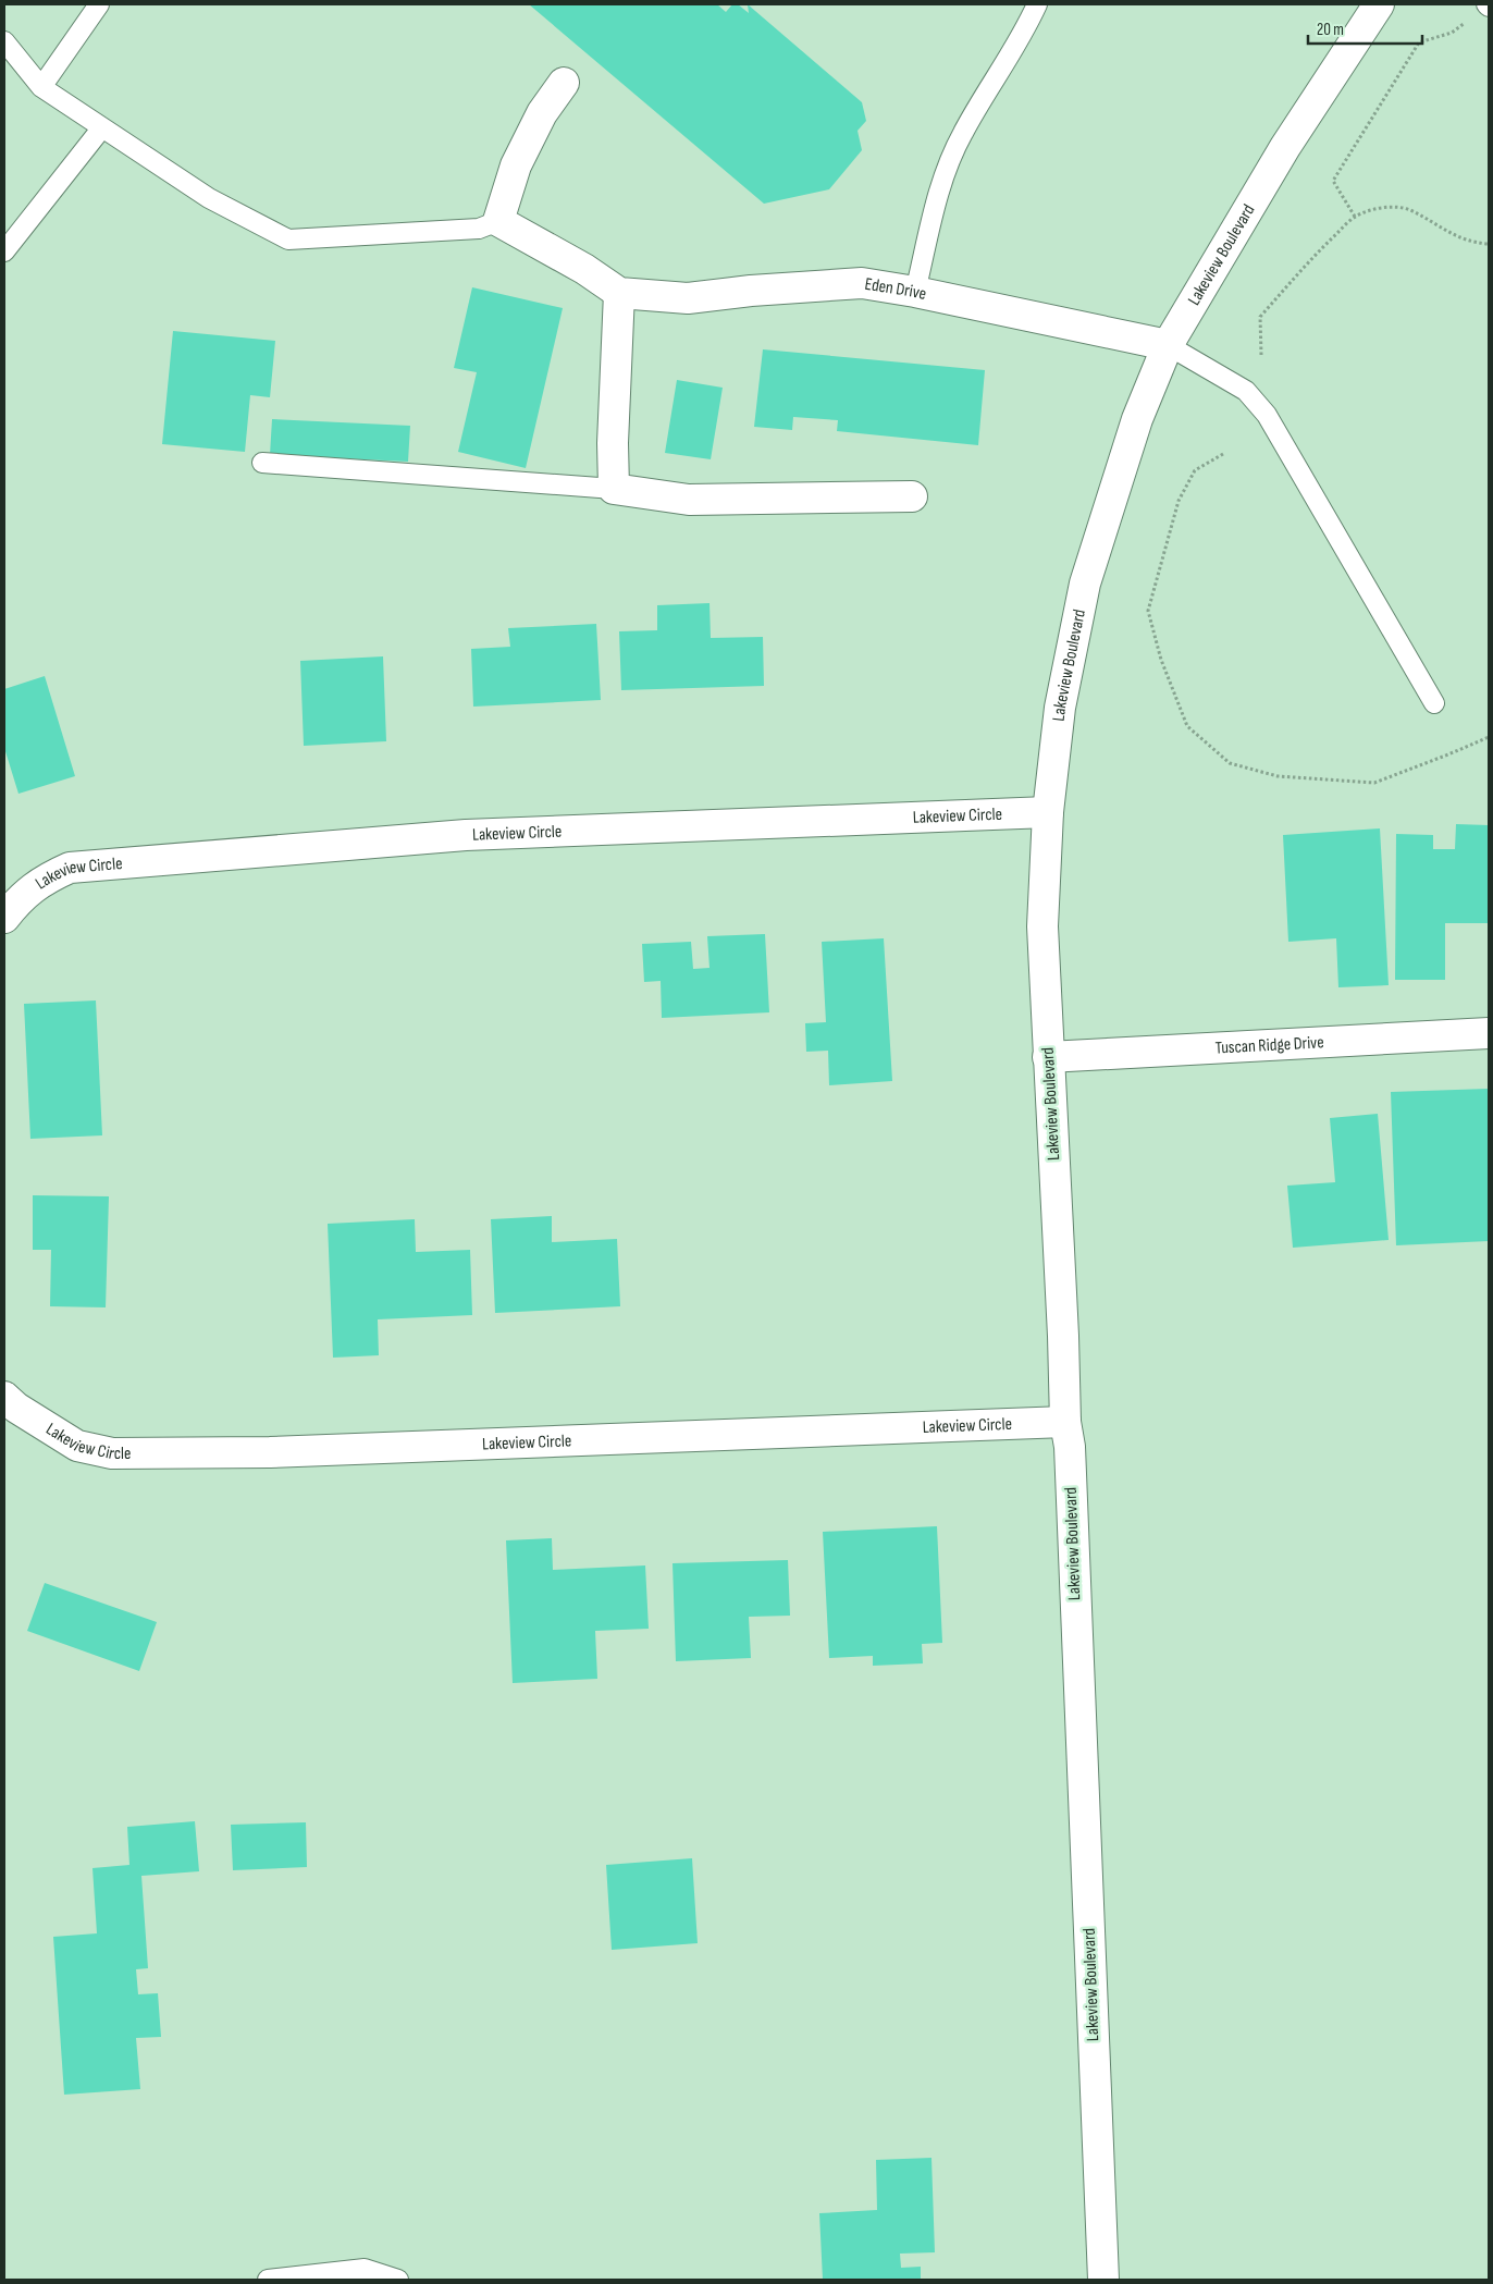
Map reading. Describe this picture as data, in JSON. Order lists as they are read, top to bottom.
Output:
{
  "streets": {
    "street": [
      "Lakeview Boulevard",
      "Eden Drive",
      "Lakeview Circle",
      "Tuscan Ridge Drive"
    ]
  },
  "crossings": [
    ["Lakeview Boulevard", "Eden Drive"],
    ["Lakeview Boulevard", "Lakeview Circle"],
    ["Lakeview Boulevard", "Tuscan Ridge Drive"]
  ],
  "scale_bar": "20 m"
}
